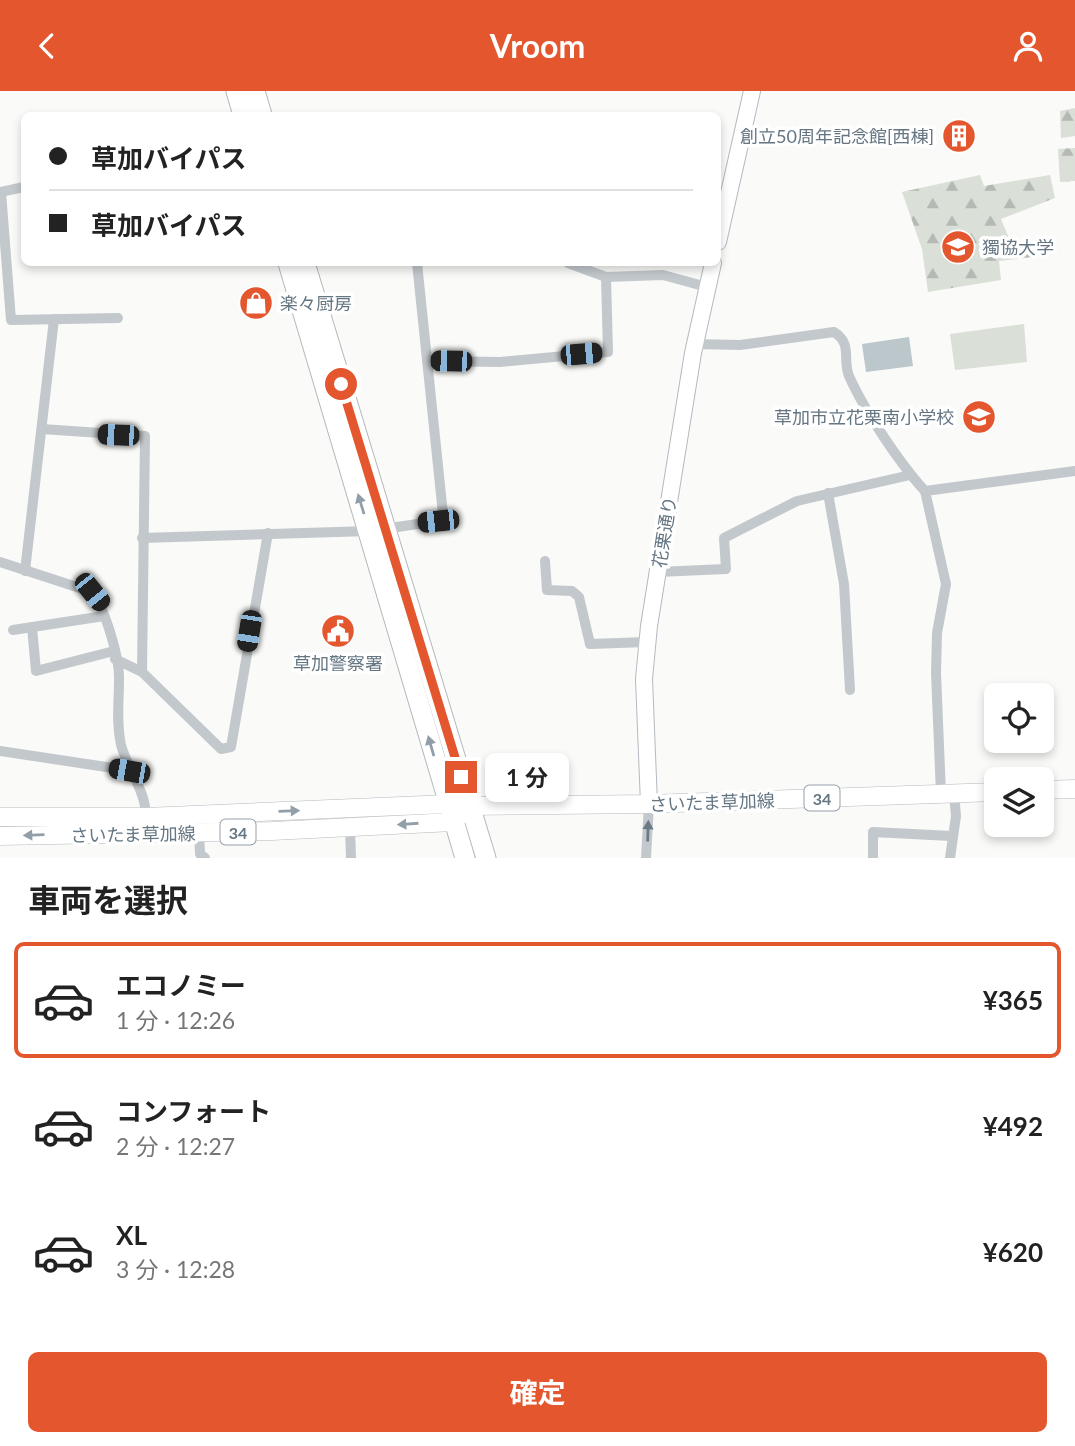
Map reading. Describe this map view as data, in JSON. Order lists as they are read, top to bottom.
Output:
{
  "streets": {
    "main road": ["34", "さいたま草加線"],
    "street": ["花栗通り"]
  },
  "crossings": [
    ["花栗通り", "さいたま草加線"]
  ],
  "places": {
    "building": ["創立50周年記念館[西棟]"],
    "school or university": ["獨協大学", "草加市立花栗南小学校"],
    "shop": ["楽々厨房"],
    "public building": ["草加警察署"]
  },
  "page": {
    "header": "Vroom",
    "banner": ["草加バイパス", "草加バイパス"],
    "bubble": "1 分",
    "heading": "車両を選択",
    "list": [
      {
        "name": "エコノミー",
        "note": "1 分 · 12:26",
        "value": "¥365"
      },
      {
        "name": "コンフォート",
        "note": "2 分 · 12:27",
        "value": "¥492"
      },
      {
        "name": "XL",
        "note": "3 分 · 12:28",
        "value": "¥620"
      }
    ],
    "buttons": "確定"
  }
}
